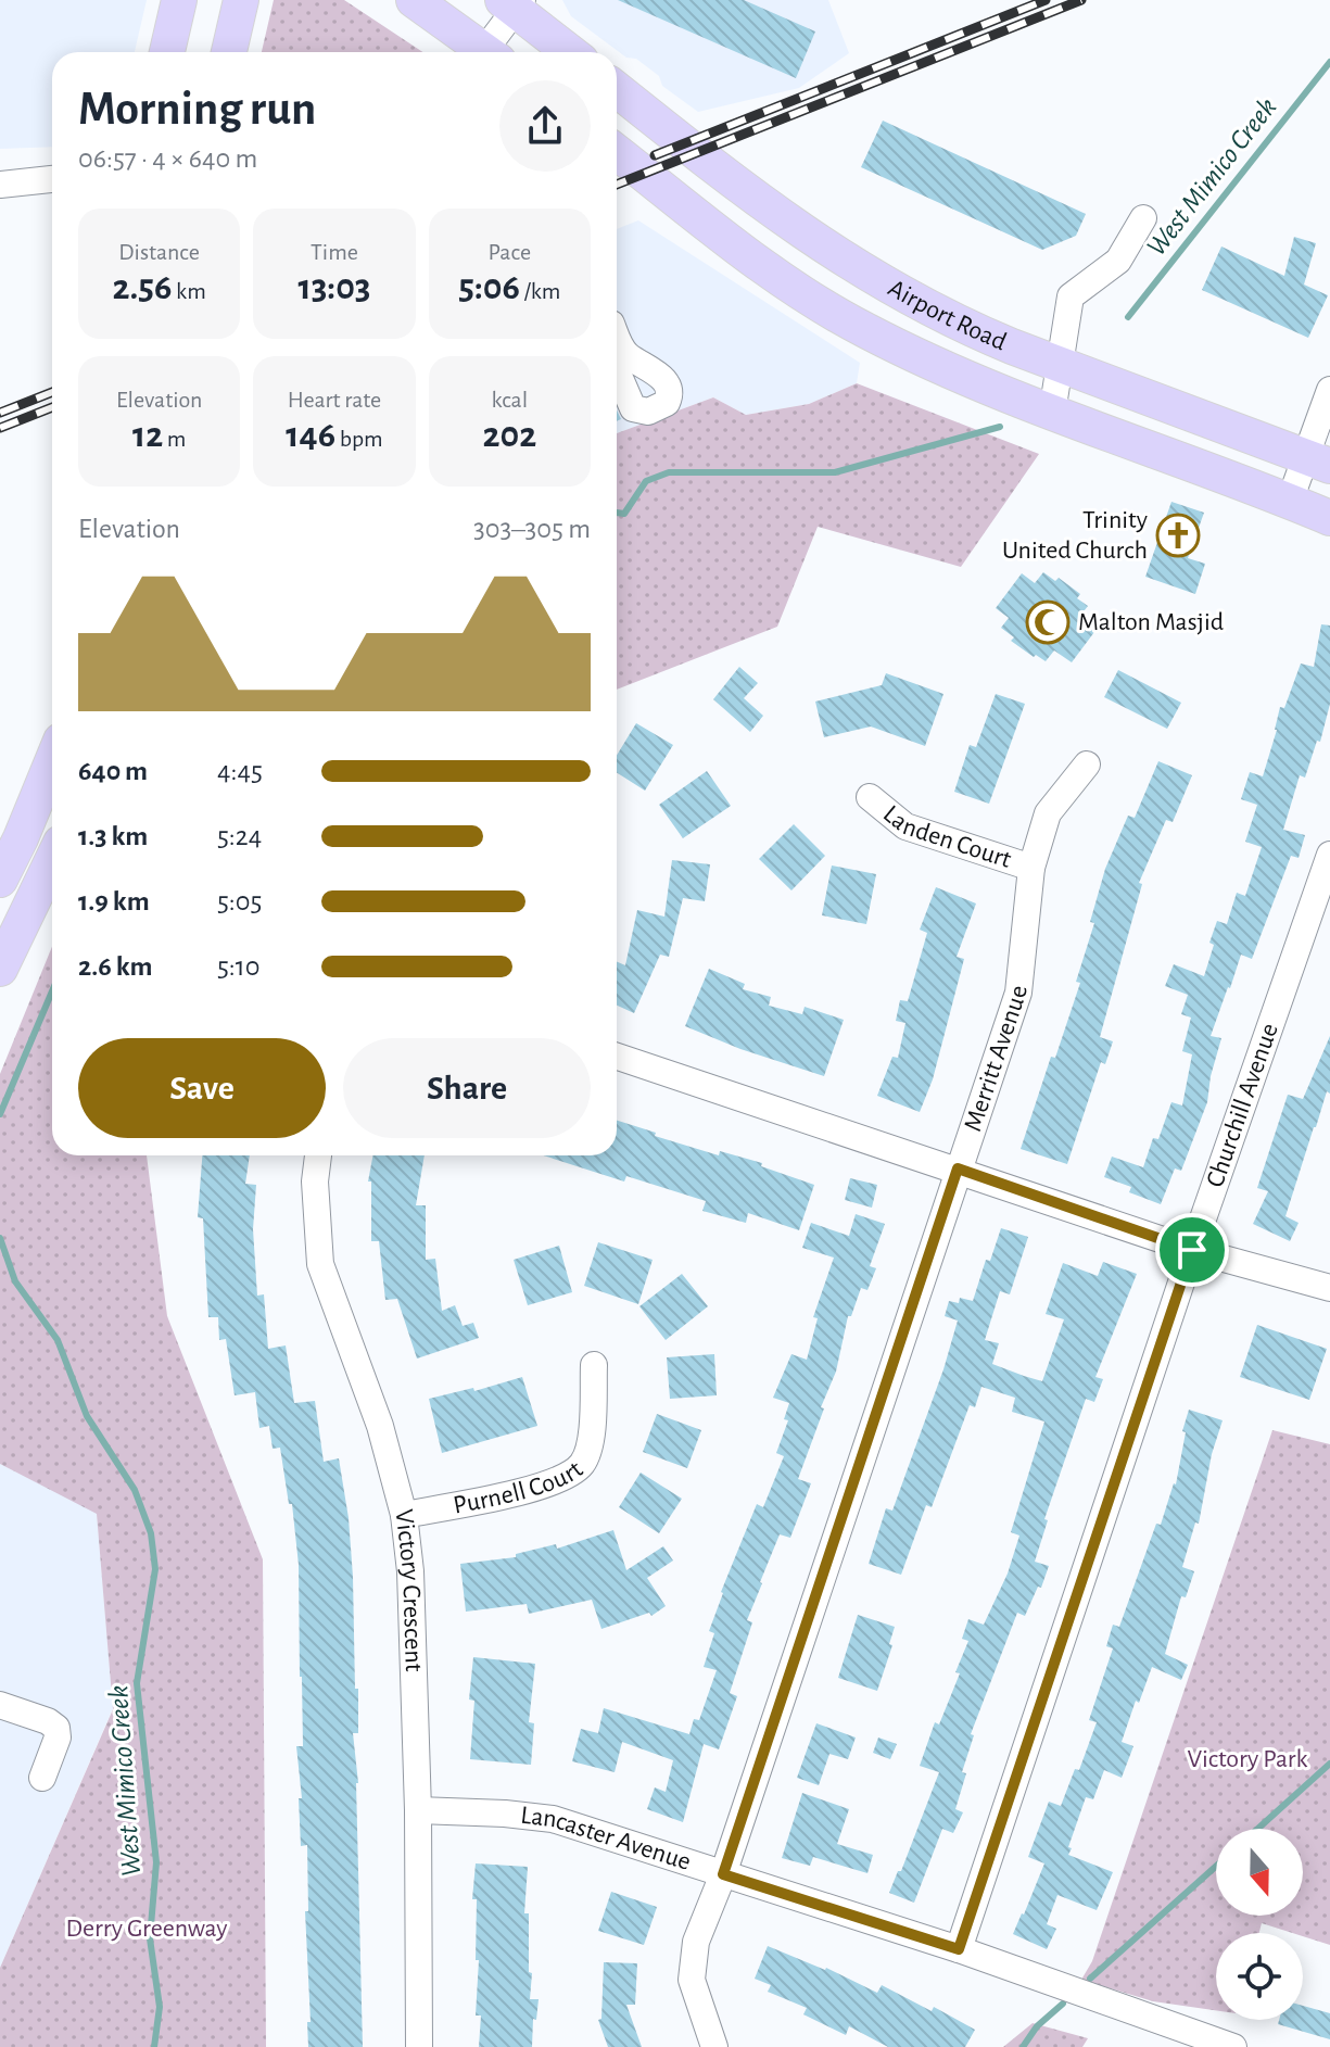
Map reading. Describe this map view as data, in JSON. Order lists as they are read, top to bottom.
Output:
{
  "streets": {
    "main road": ["Airport Road"],
    "street": [
      "Landen Court",
      "Merritt Avenue",
      "Churchill Avenue",
      "Purnell Court",
      "Victory Crescent",
      "Lancaster Avenue"
    ]
  },
  "crossings": [
    ["Landen Court", "Merritt Avenue"],
    ["Merritt Avenue", "Lancaster Avenue"],
    ["Churchill Avenue", "Lancaster Avenue"],
    ["Purnell Court", "Victory Crescent"],
    ["Victory Crescent", "Lancaster Avenue"]
  ],
  "water": ["West Mimico Creek"],
  "parks": ["Victory Park", "Derry Greenway"],
  "places": {
    "church": ["Trinity United Church"],
    "mosque": ["Malton Masjid"]
  },
  "north": "bottom",
  "page": {
    "heading": ["Morning run", "06:57 · 4 × 640 m"],
    "stats": [
      ["Distance", "2.56 km"],
      ["Time", "13:03"],
      ["Pace", "5:06 /km"],
      ["Elevation", "12 m"],
      ["Heart rate", "146 bpm"],
      ["kcal", "202"]
    ],
    "chart": ["Elevation", "303–305 m"],
    "list": [
      {
        "name": "640 m",
        "note": "4:45"
      },
      {
        "name": "1.3 km",
        "note": "5:24"
      },
      {
        "name": "1.9 km",
        "note": "5:05"
      },
      {
        "name": "2.6 km",
        "note": "5:10"
      }
    ],
    "buttons": ["Save", "Share"]
  }
}
